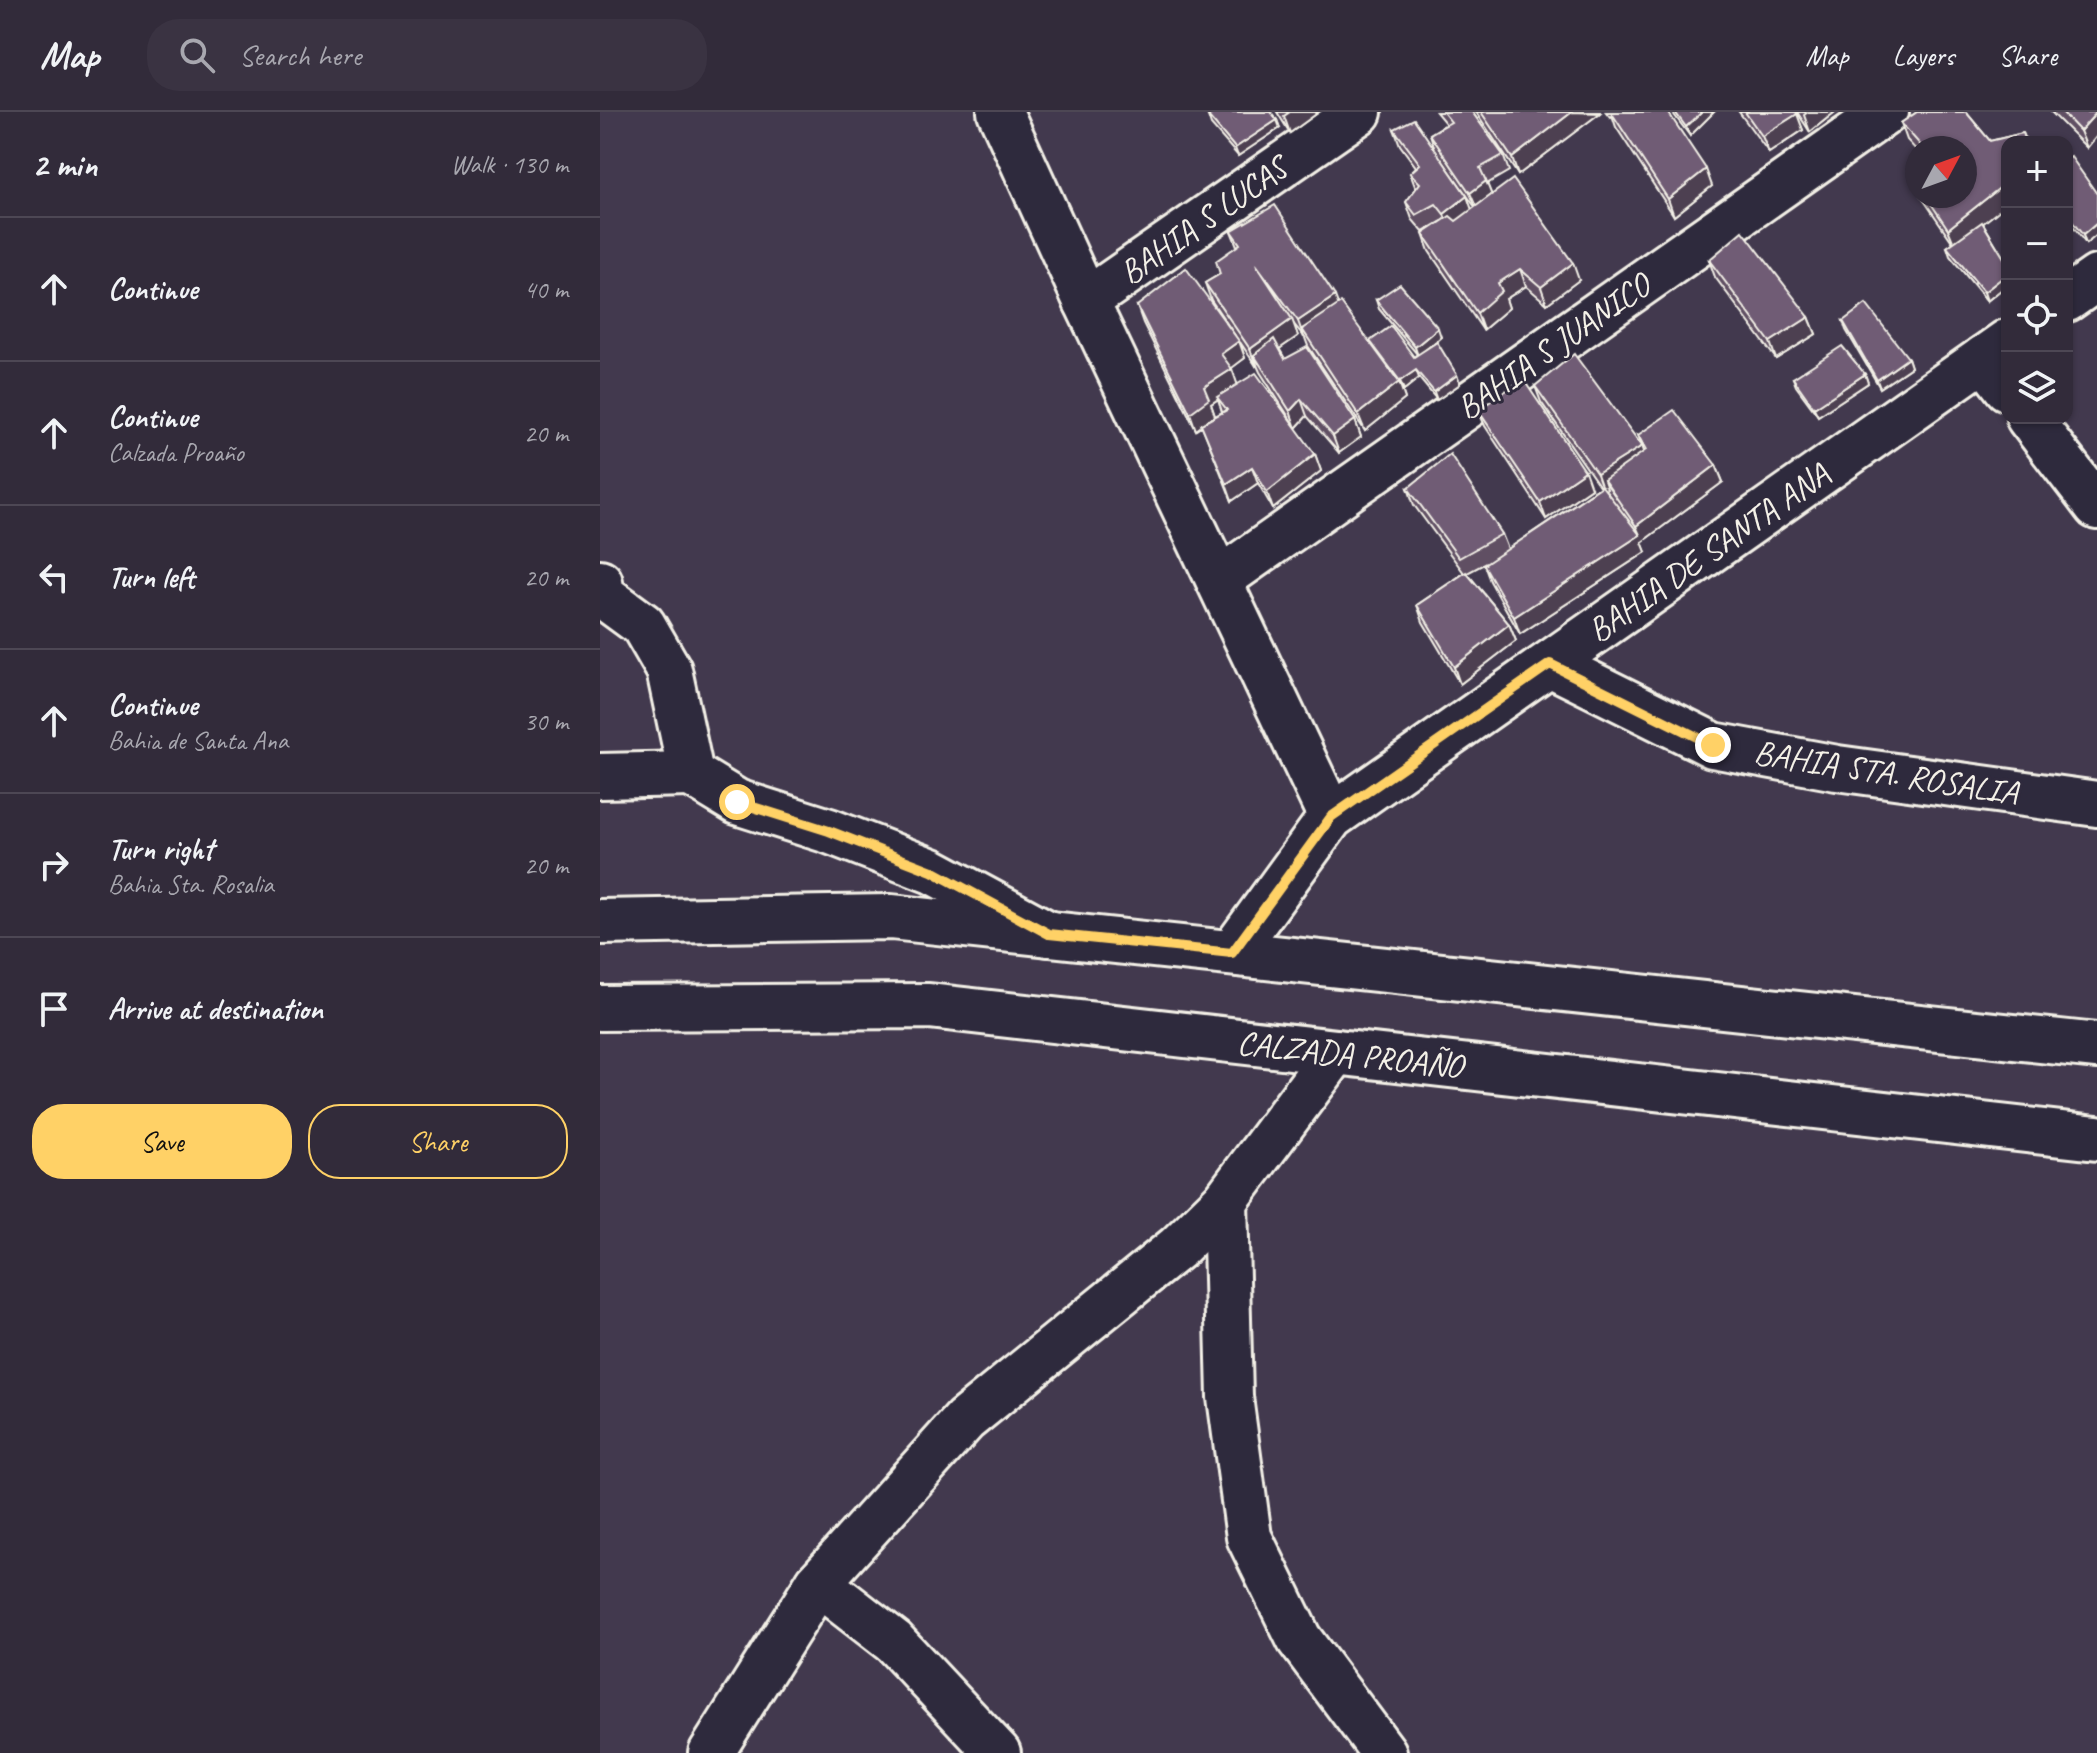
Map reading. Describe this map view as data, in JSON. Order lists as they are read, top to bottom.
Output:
{
  "streets": {
    "street": [
      "BAHIA S LUCAS",
      "BAHIA S JUANICO",
      "BAHIA DE SANTA ANA",
      "BAHIA STA. ROSALIA",
      "CALZADA PROAÑO"
    ]
  },
  "crossings": [
    ["BAHIA DE SANTA ANA", "BAHIA STA. ROSALIA"]
  ],
  "north": "top right",
  "page": {
    "header": "Map",
    "search": "Search here",
    "nav": ["Map", "Layers", "Share"],
    "heading": ["2 min", "Walk · 130 m"],
    "map_buttons": ["+", "−"],
    "list": [
      ["Continue", "40 m"],
      ["Continue", "Calzada Proaño", "20 m"],
      ["Turn left", "20 m"],
      ["Continue", "Bahia de Santa Ana", "30 m"],
      ["Turn right", "Bahia Sta. Rosalia", "20 m"],
      "Arrive at destination"
    ],
    "buttons": ["Save", "Share"]
  }
}
